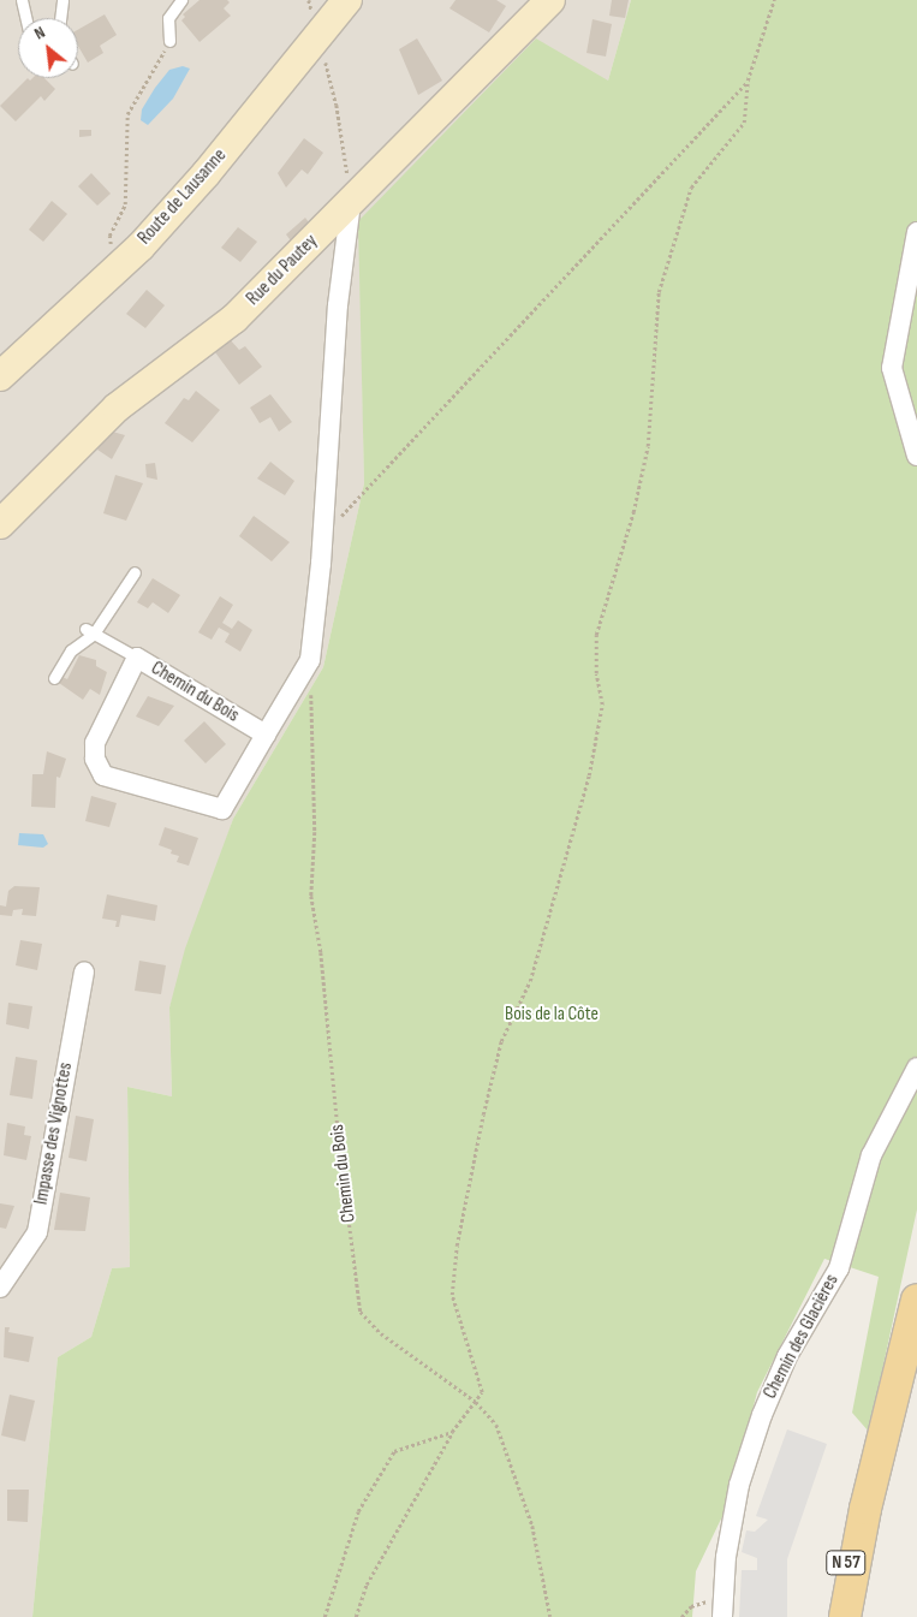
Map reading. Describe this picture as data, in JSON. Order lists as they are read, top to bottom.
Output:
{
  "streets": {
    "main road": ["N 57"],
    "street": [
      "Route de Lausanne",
      "Rue du Pautey",
      "Chemin du Bois",
      "Impasse des Vignottes",
      "Chemin des Glacières"
    ]
  },
  "crossings": [
    ["Rue du Pautey", "Chemin du Bois"]
  ],
  "parks": ["Bois de la Côte"],
  "north": "top left"
}
